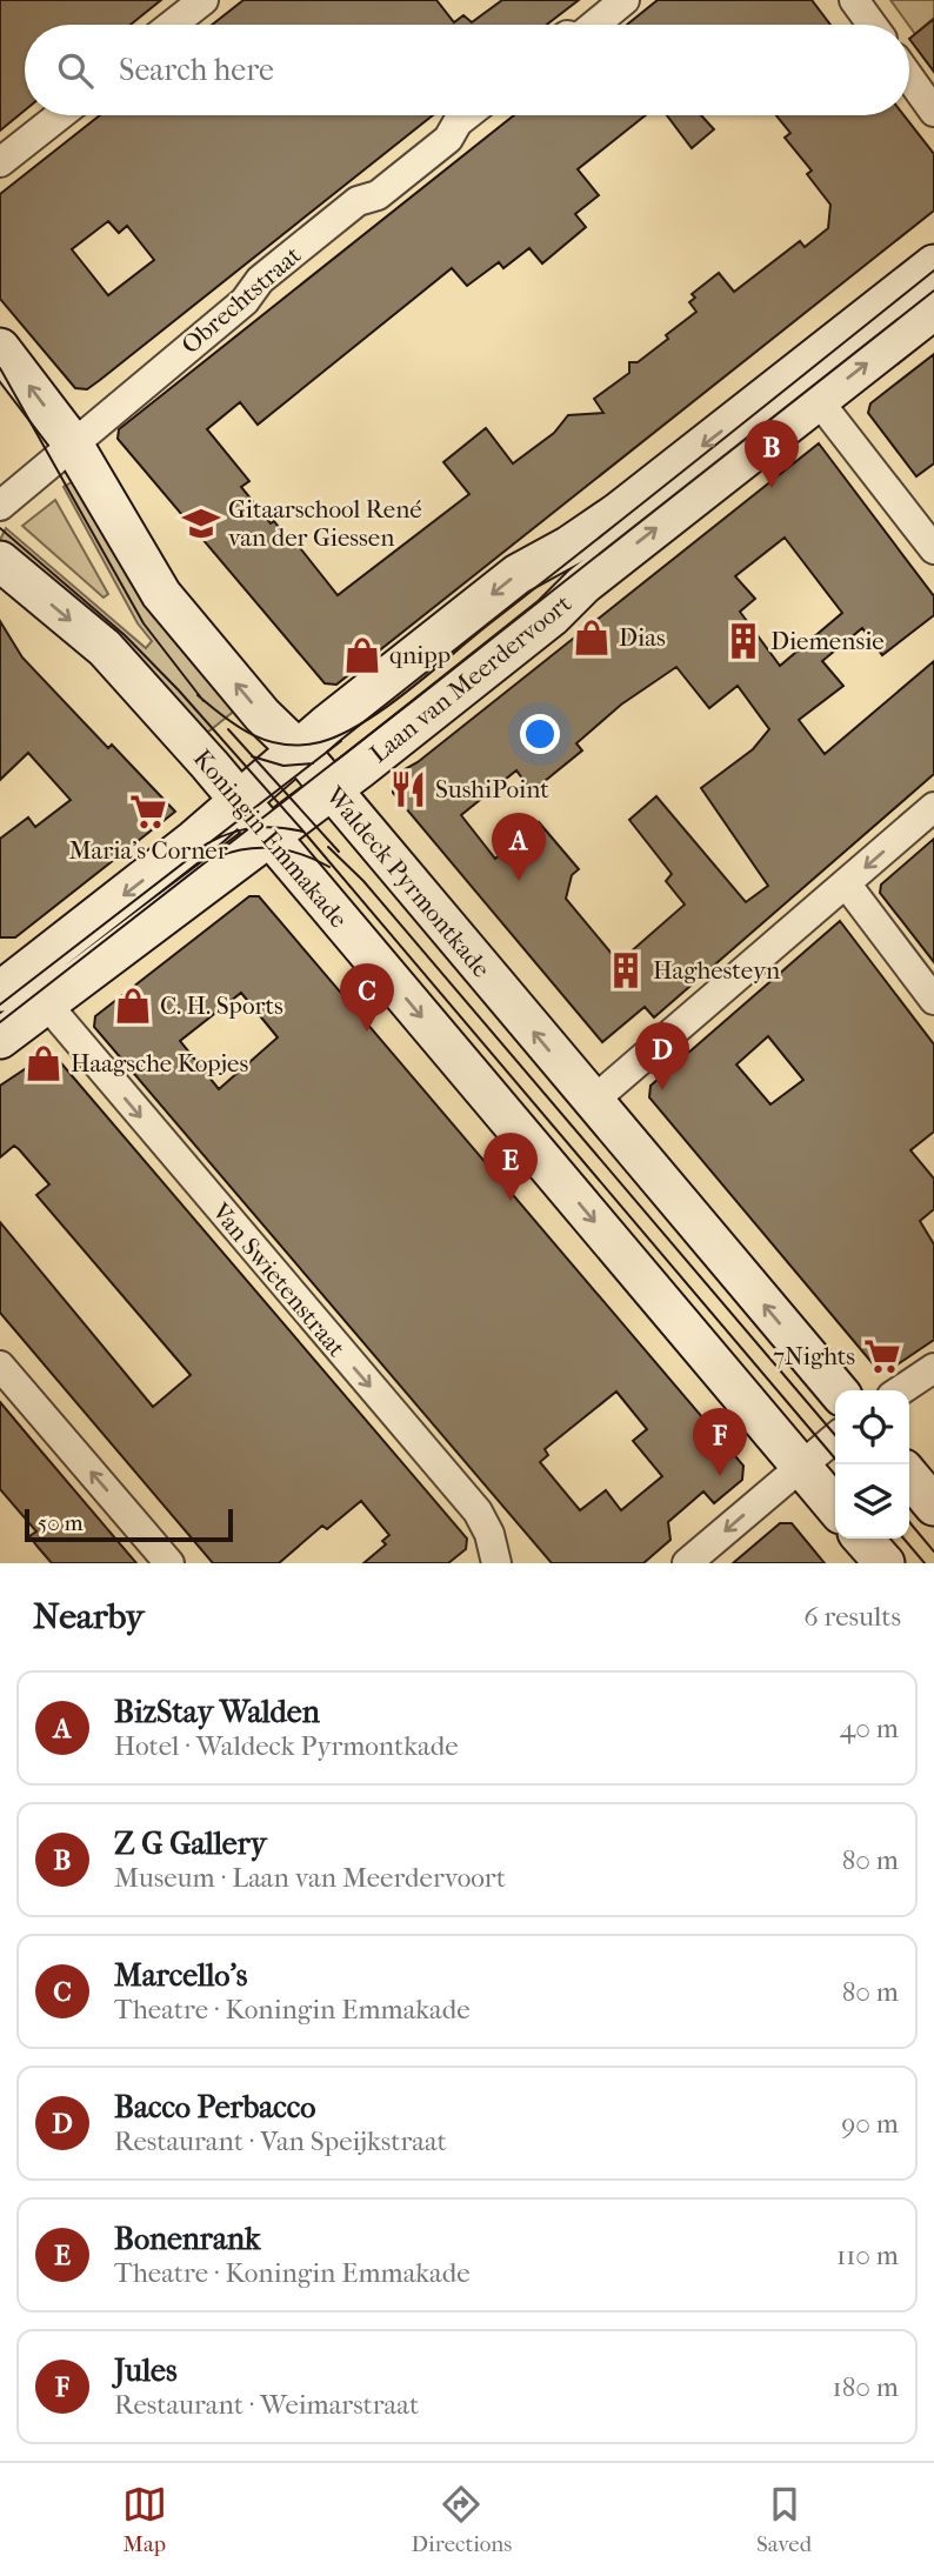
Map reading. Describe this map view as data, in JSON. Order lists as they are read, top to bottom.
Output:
{
  "streets": {
    "main road": ["Laan van Meerdervoort", "Koningin Emmakade", "Waldeck Pyrmontkade"],
    "street": ["Obrechtstraat", "Van Swietenstraat"]
  },
  "crossings": [
    ["Obrechtstraat", "Waldeck Pyrmontkade"],
    ["Laan van Meerdervoort", "Koningin Emmakade"],
    ["Laan van Meerdervoort", "Waldeck Pyrmontkade"],
    ["Laan van Meerdervoort", "Van Swietenstraat"]
  ],
  "one_way": ["Koningin Emmakade", "Waldeck Pyrmontkade", "Van Swietenstraat"],
  "places": {
    "school or university": ["Gitaarschool René van der Giessen"],
    "shop": [
      "Dias",
      "qnipp",
      "C. H. Sports",
      "Haagsche Kopjes"
    ],
    "building": ["Diemensie", "Haghesteyn"],
    "restaurant": ["SushiPoint"],
    "supermarket": ["Maria's Corner", "7Nights"]
  },
  "scale_bar": "50 m",
  "page": {
    "search": "Search here",
    "pins": [
      "B",
      "A",
      "C",
      "D",
      "E",
      "F"
    ],
    "scale": "50 m",
    "heading": ["Nearby", "6 results"],
    "list": [
      {
        "mark": "A",
        "name": "BizStay Walden",
        "note": "Hotel · Waldeck Pyrmontkade",
        "value": "40 m"
      },
      {
        "mark": "B",
        "name": "Z G Gallery",
        "note": "Museum · Laan van Meerdervoort",
        "value": "80 m"
      },
      {
        "mark": "C",
        "name": "Marcello's",
        "note": "Theatre · Koningin Emmakade",
        "value": "80 m"
      },
      {
        "mark": "D",
        "name": "Bacco Perbacco",
        "note": "Restaurant · Van Speijkstraat",
        "value": "90 m"
      },
      {
        "mark": "E",
        "name": "Bonenrank",
        "note": "Theatre · Koningin Emmakade",
        "value": "110 m"
      },
      {
        "mark": "F",
        "name": "Jules",
        "note": "Restaurant · Weimarstraat",
        "value": "180 m"
      }
    ],
    "nav": ["Map", "Directions", "Saved"]
  }
}
